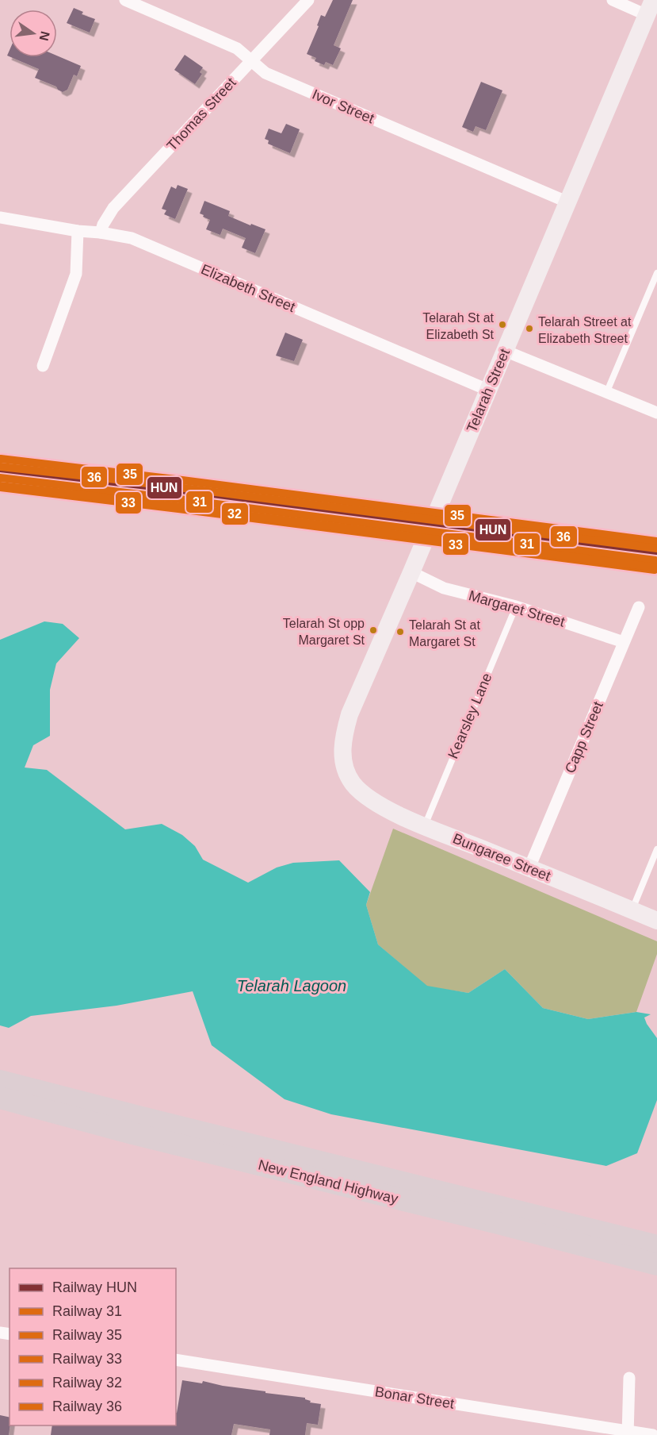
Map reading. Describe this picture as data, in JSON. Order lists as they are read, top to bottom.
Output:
{
  "streets": {
    "highway": ["New England Highway"],
    "street": [
      "Ivor Street",
      "Thomas Street",
      "Elizabeth Street",
      "Telarah Street",
      "Margaret Street",
      "Capp Street",
      "Bungaree Street",
      "Bonar Street"
    ],
    "lane": ["Kearsley Lane"]
  },
  "crossings": [
    ["Ivor Street", "Thomas Street"],
    ["Ivor Street", "Telarah Street"],
    ["Thomas Street", "Elizabeth Street"],
    ["Elizabeth Street", "Telarah Street"],
    ["Telarah Street", "Margaret Street"],
    ["Telarah Street", "Bungaree Street"],
    ["Margaret Street", "Kearsley Lane"],
    ["Margaret Street", "Capp Street"],
    ["Kearsley Lane", "Bungaree Street"],
    ["Capp Street", "Bungaree Street"]
  ],
  "water": ["Telarah Lagoon"],
  "places": [
    "Telarah St at Elizabeth St",
    "Telarah Street at Elizabeth Street",
    "Telarah St opp Margaret St",
    "Telarah St at Margaret St"
  ],
  "lines": [
    "rail line 35",
    "rail line 36",
    "rail line HUN",
    "rail line 31",
    "rail line 32",
    "rail line 33"
  ],
  "legend": [
    "Railway HUN",
    "Railway 31",
    "Railway 35",
    "Railway 33",
    "Railway 32",
    "Railway 36"
  ],
  "north": "right"
}
